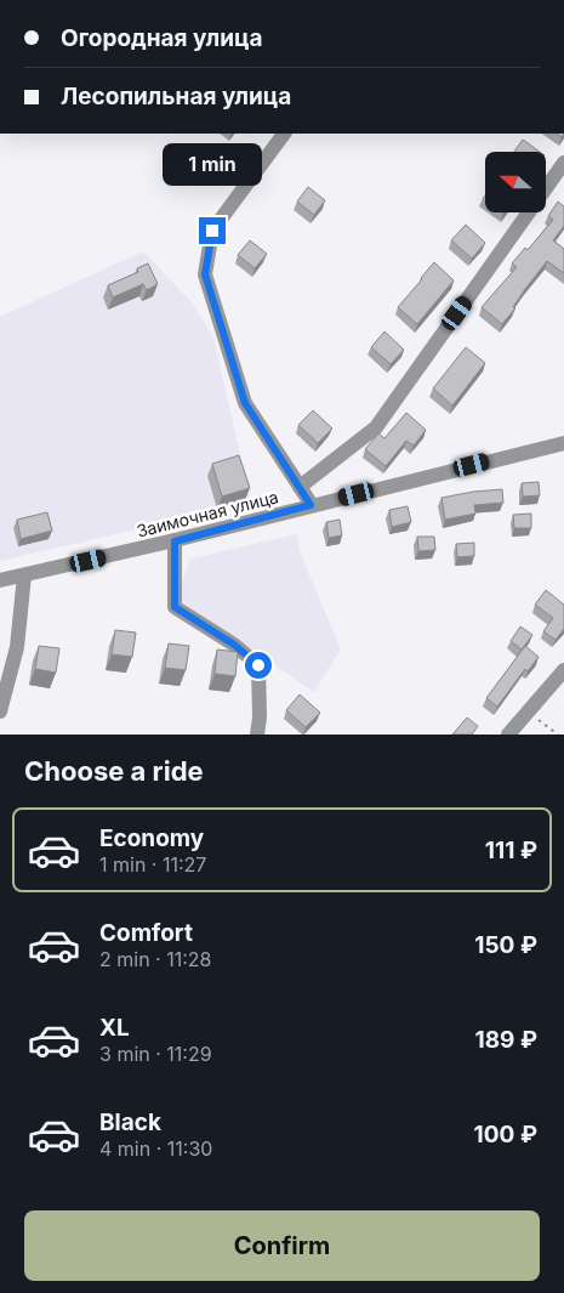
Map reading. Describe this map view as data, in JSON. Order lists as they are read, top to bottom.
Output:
{
  "streets": {
    "street": ["Заимочная улица"]
  },
  "north": "left",
  "page": {
    "banner": ["Огородная улица", "Лесопильная улица"],
    "bubble": "1 min",
    "heading": "Choose a ride",
    "list": [
      {
        "name": "Economy",
        "note": "1 min · 11:27",
        "value": "111 ₽"
      },
      {
        "name": "Comfort",
        "note": "2 min · 11:28",
        "value": "150 ₽"
      },
      {
        "name": "XL",
        "note": "3 min · 11:29",
        "value": "189 ₽"
      },
      {
        "name": "Black",
        "note": "4 min · 11:30",
        "value": "100 ₽"
      }
    ],
    "buttons": "Confirm"
  }
}
